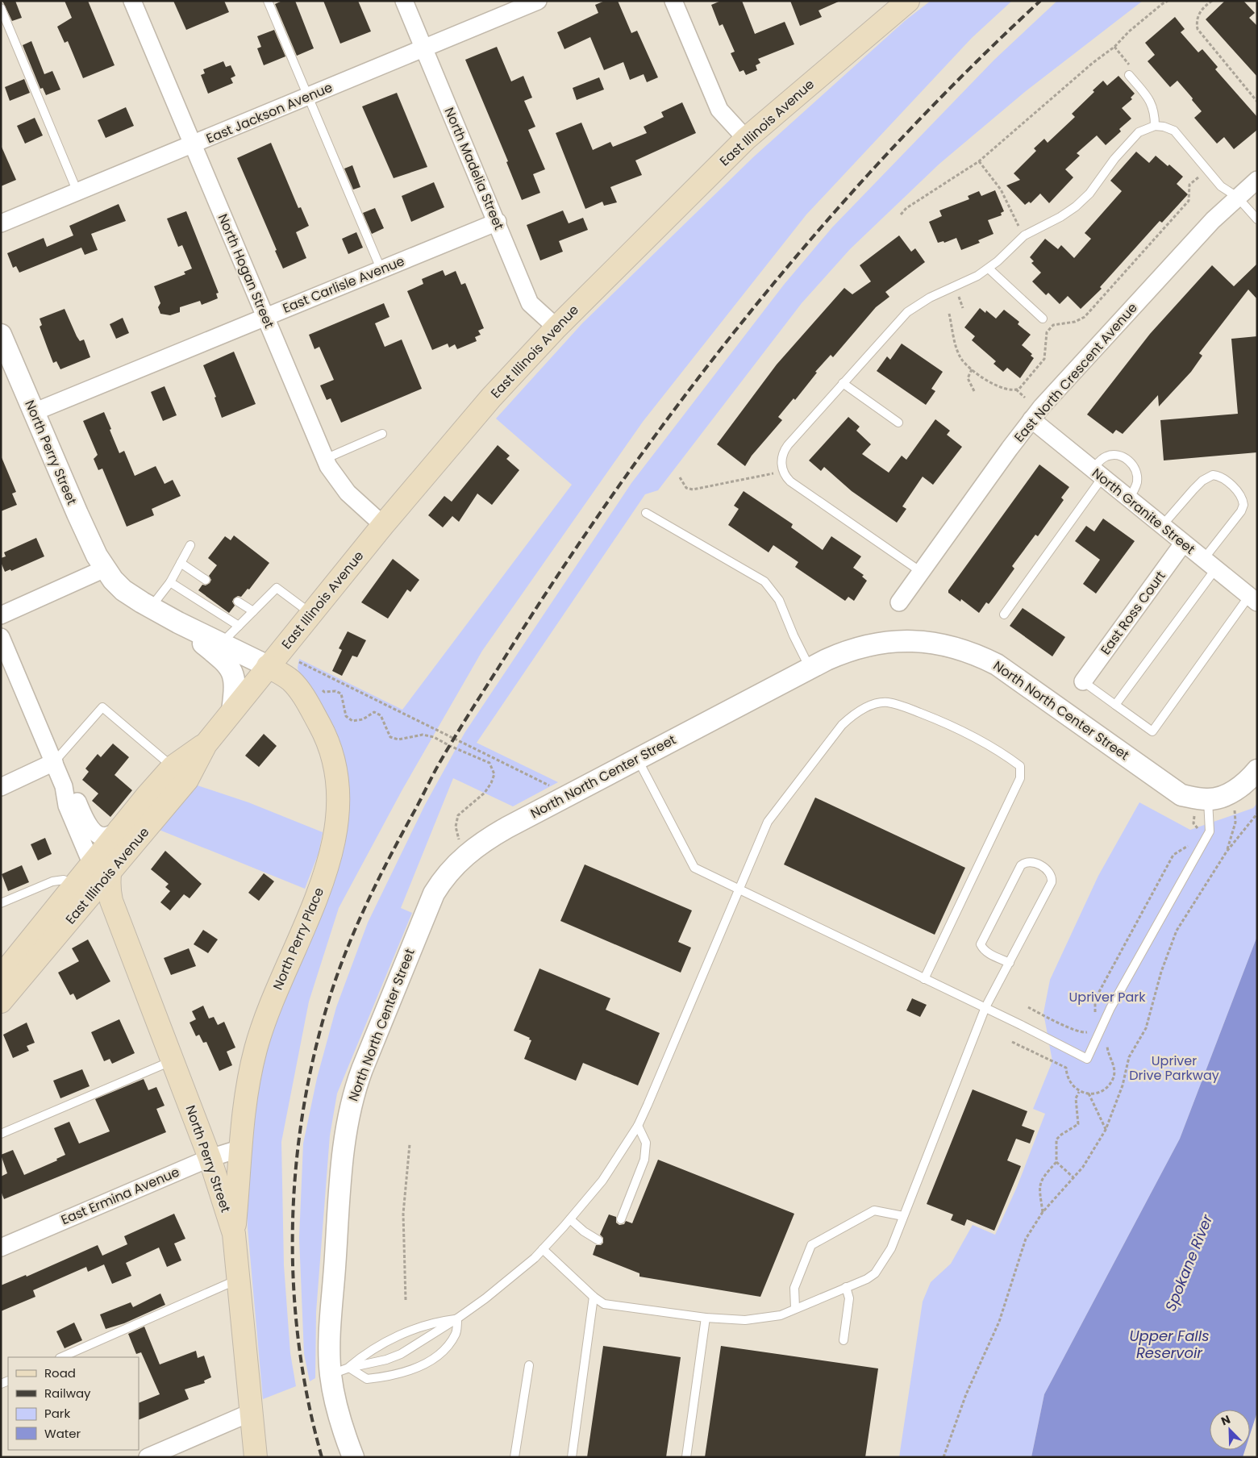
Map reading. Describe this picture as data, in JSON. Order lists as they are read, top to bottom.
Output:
{
  "streets": {
    "main road": ["East Illinois Avenue", "North Perry Street", "North Perry Place"],
    "street": [
      "East Jackson Avenue",
      "North Madelia Street",
      "North Hogan Street",
      "East Carlisle Avenue",
      "East North Crescent Avenue",
      "North Granite Street",
      "East Ross Court",
      "North North Center Street",
      "East Ermina Avenue"
    ]
  },
  "crossings": [
    ["East Jackson Avenue", "North Madelia Street"],
    ["East Jackson Avenue", "North Hogan Street"],
    ["East Illinois Avenue", "North Madelia Street"],
    ["East Illinois Avenue", "North Hogan Street"],
    ["East Illinois Avenue", "North Perry Street"],
    ["East Illinois Avenue", "North Perry Place"],
    ["North Madelia Street", "East Carlisle Avenue"],
    ["North Hogan Street", "East Carlisle Avenue"],
    ["East Carlisle Avenue", "North Perry Street"],
    ["East North Crescent Avenue", "North Granite Street"],
    ["North Perry Street", "North Perry Place"],
    ["North Perry Street", "East Ermina Avenue"],
    ["North Granite Street", "East Ross Court"],
    ["North Perry Place", "East Ermina Avenue"]
  ],
  "water": ["Spokane River", "Upper Falls Reservoir"],
  "parks": ["Upriver Park", "Upriver Drive Parkway"],
  "legend": [
    "Road",
    "Railway",
    "Park",
    "Water"
  ],
  "north": "top left"
}
